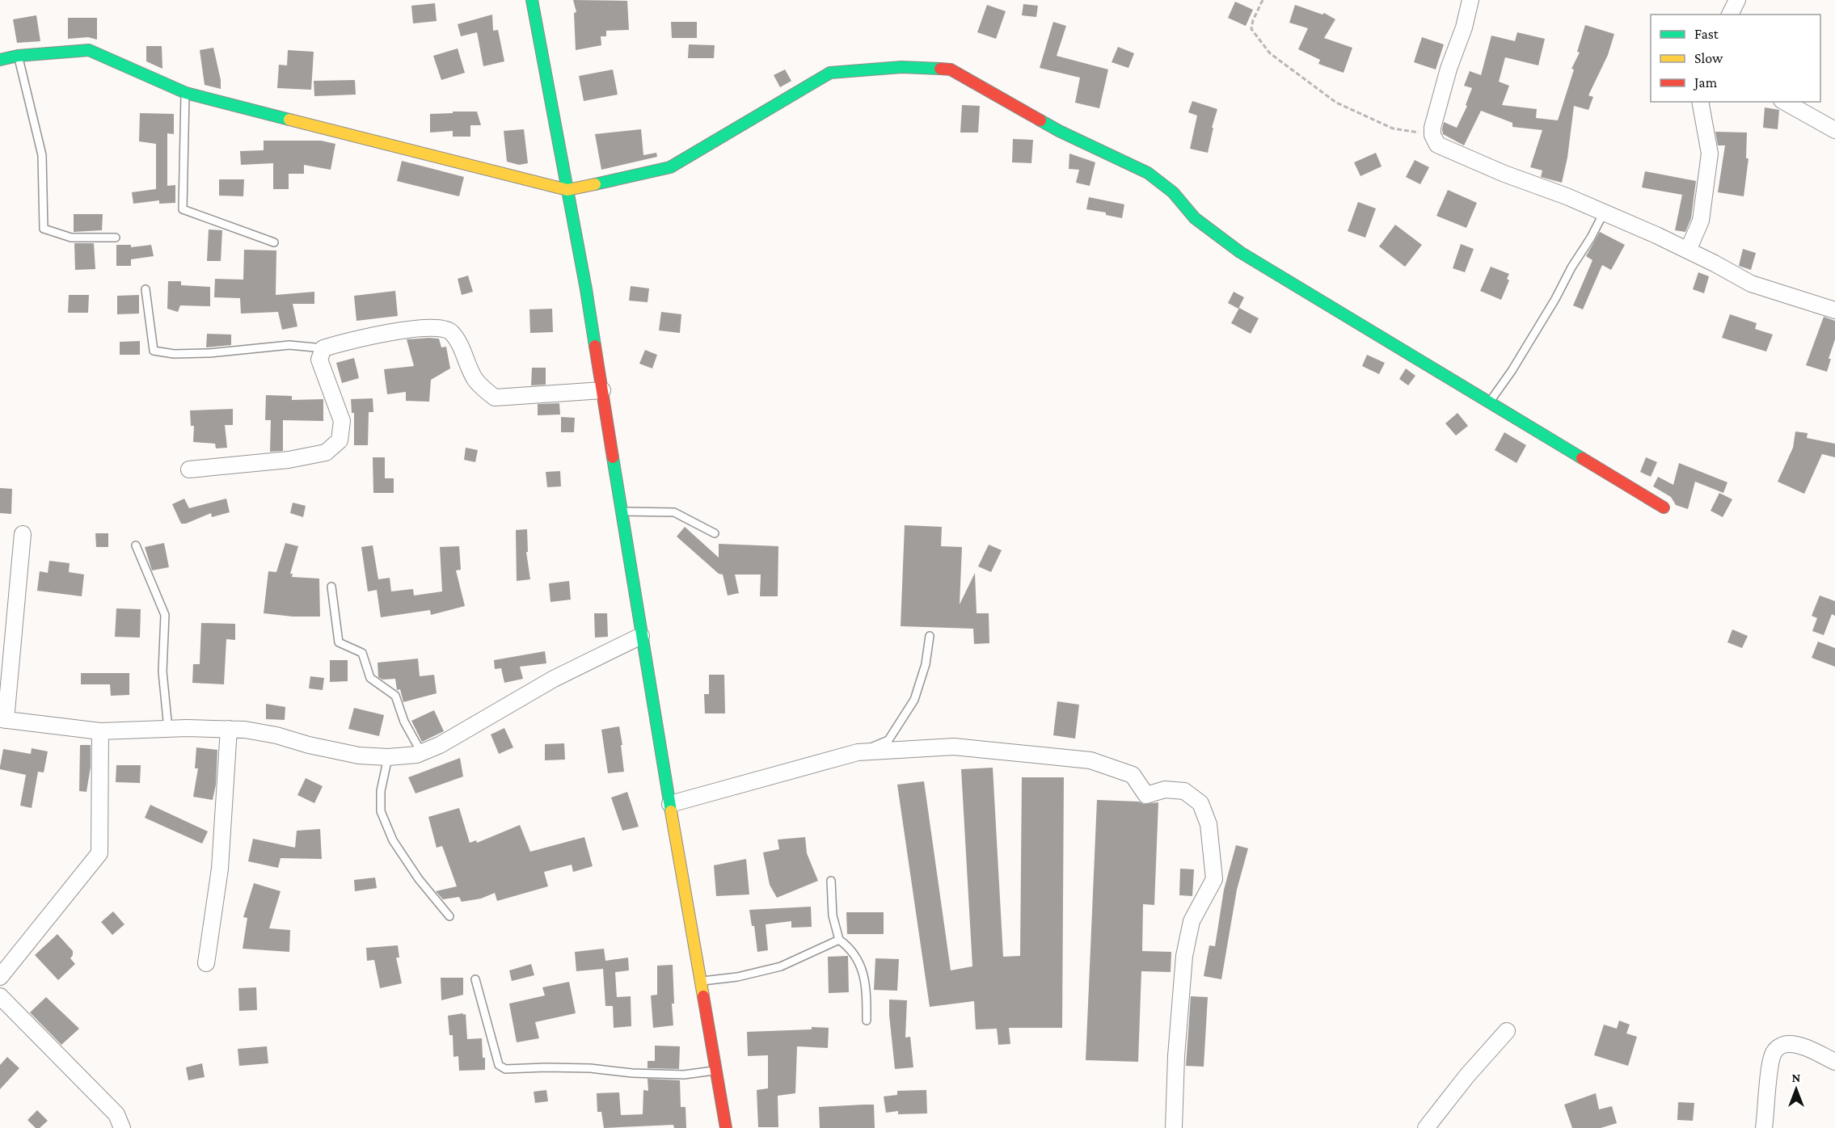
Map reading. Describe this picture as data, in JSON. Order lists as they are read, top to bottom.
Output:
{
  "legend": ["Fast", "Slow", "Jam"],
  "north": "top"
}
